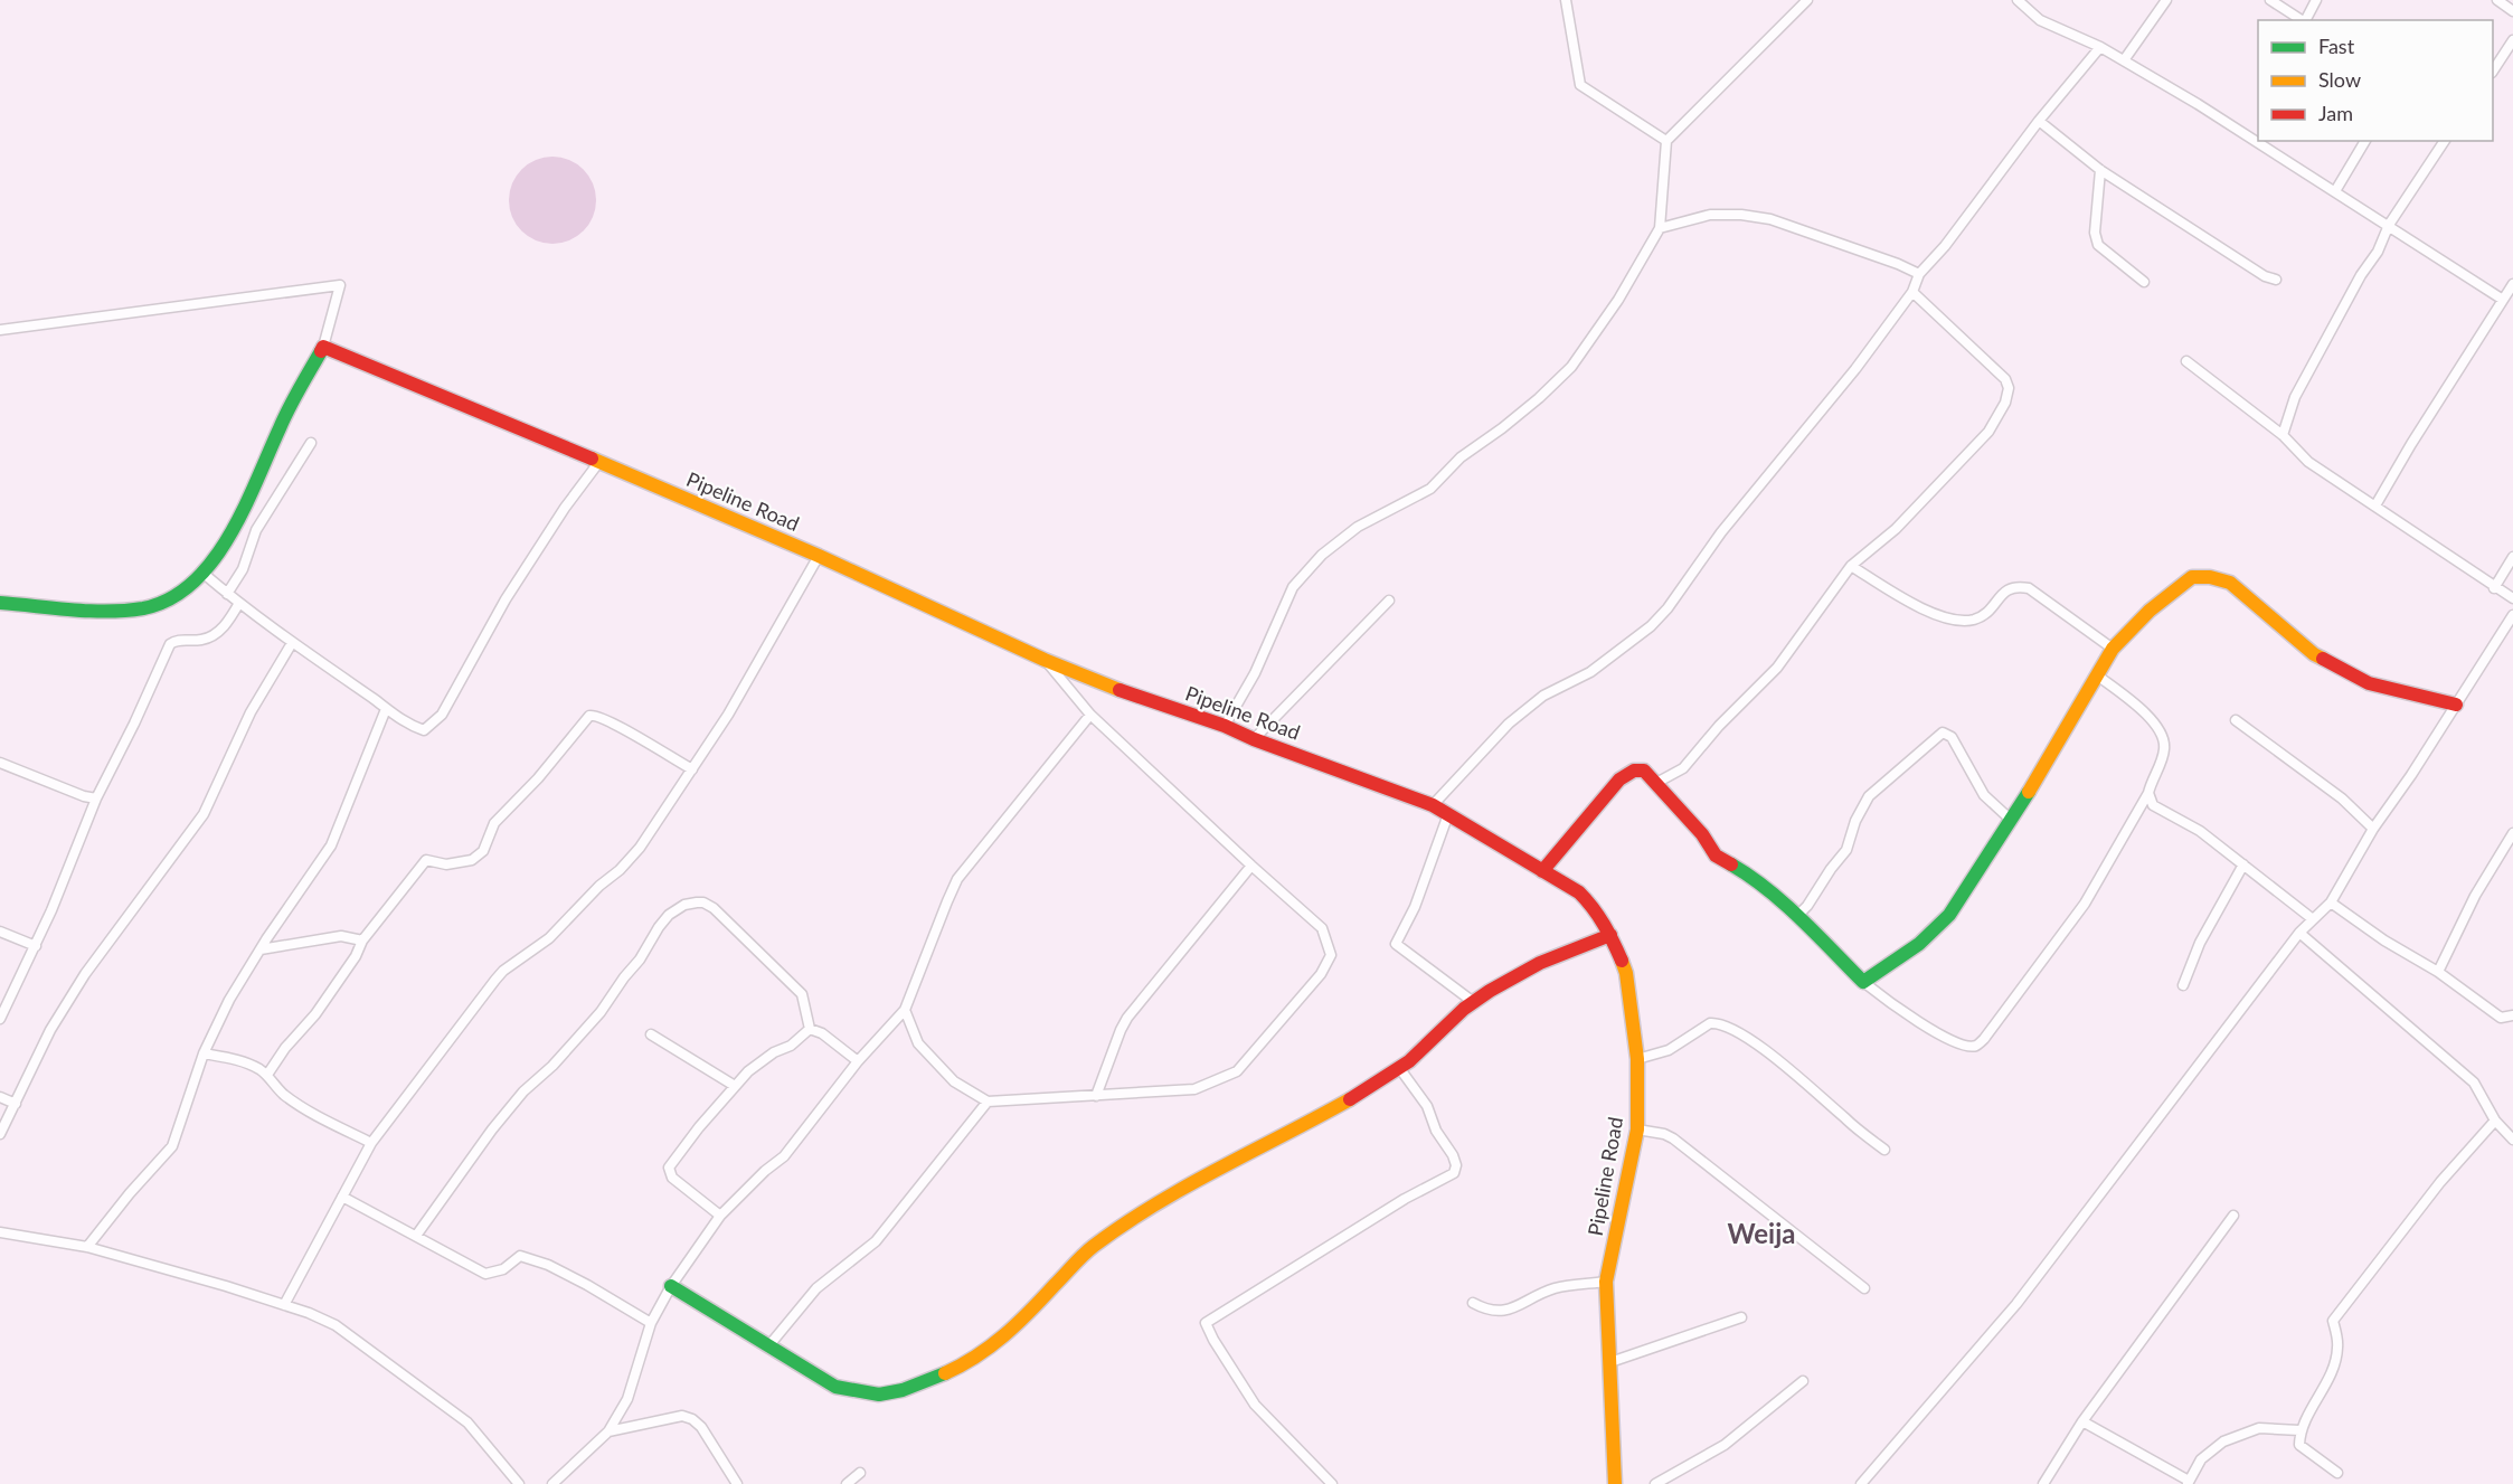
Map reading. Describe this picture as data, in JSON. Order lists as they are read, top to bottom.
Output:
{
  "streets": {
    "street": ["Pipeline Road"]
  },
  "districts": ["Weija"],
  "legend": ["Fast", "Slow", "Jam"]
}
